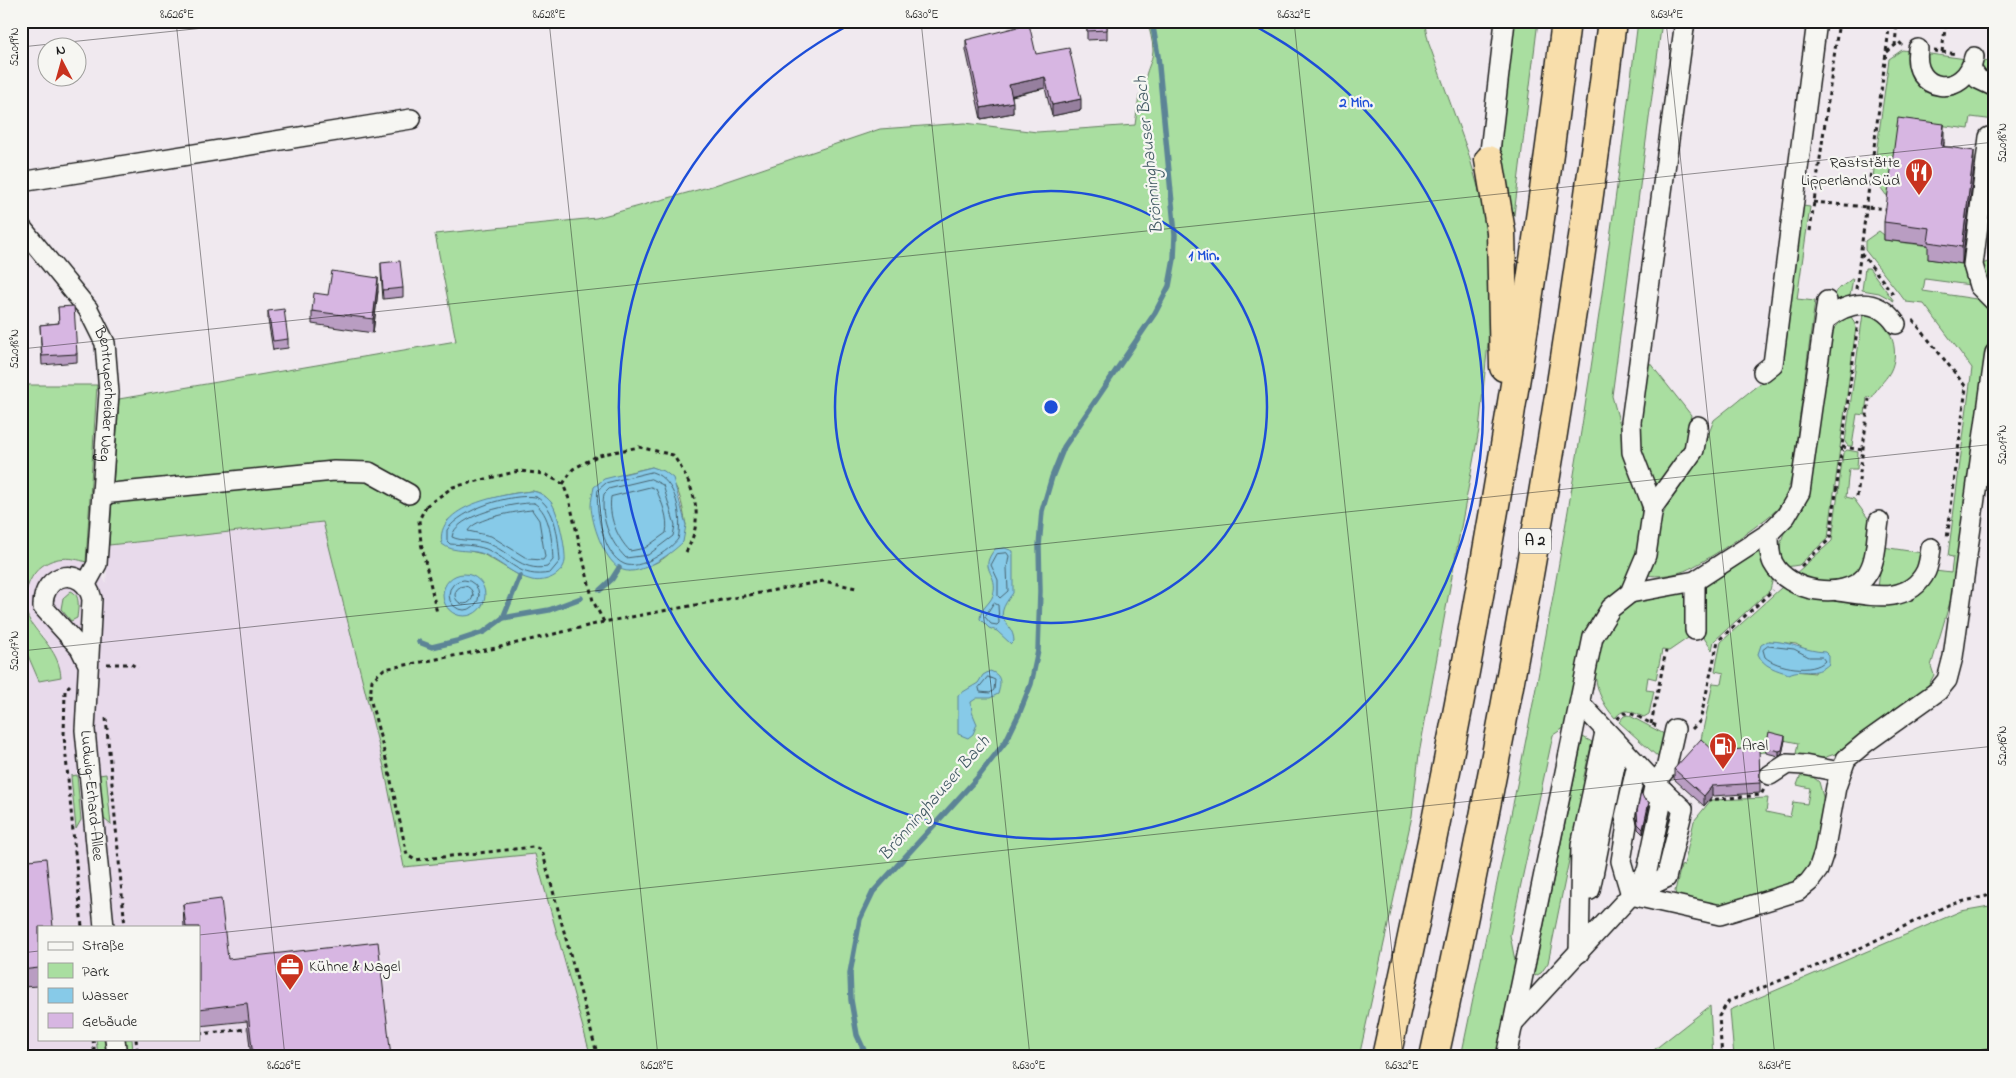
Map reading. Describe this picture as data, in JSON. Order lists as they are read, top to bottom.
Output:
{
  "streets": {
    "highway": ["A 2"],
    "street": ["Bentruperheider Weg", "Ludwig-Erhard-Allee"]
  },
  "crossings": [
    ["Bentruperheider Weg", "Ludwig-Erhard-Allee"]
  ],
  "water": ["Brönninghauser Bach"],
  "places": {
    "restaurant": ["Raststätte Lipperland Süd"],
    "fuel station": ["Aral"],
    "office": ["Kühne & Nagel"]
  },
  "legend": [
    "Straße",
    "Park",
    "Wasser",
    "Gebäude"
  ],
  "north": "top",
  "coordinates": [
    "8.626°E",
    "8.628°E",
    "8.630°E",
    "8.632°E",
    "8.634°E",
    "52.019°N",
    "52.018°N",
    "52.017°N",
    "52.016°N"
  ],
  "rings": ["2 Min.", "1 Min."]
}
